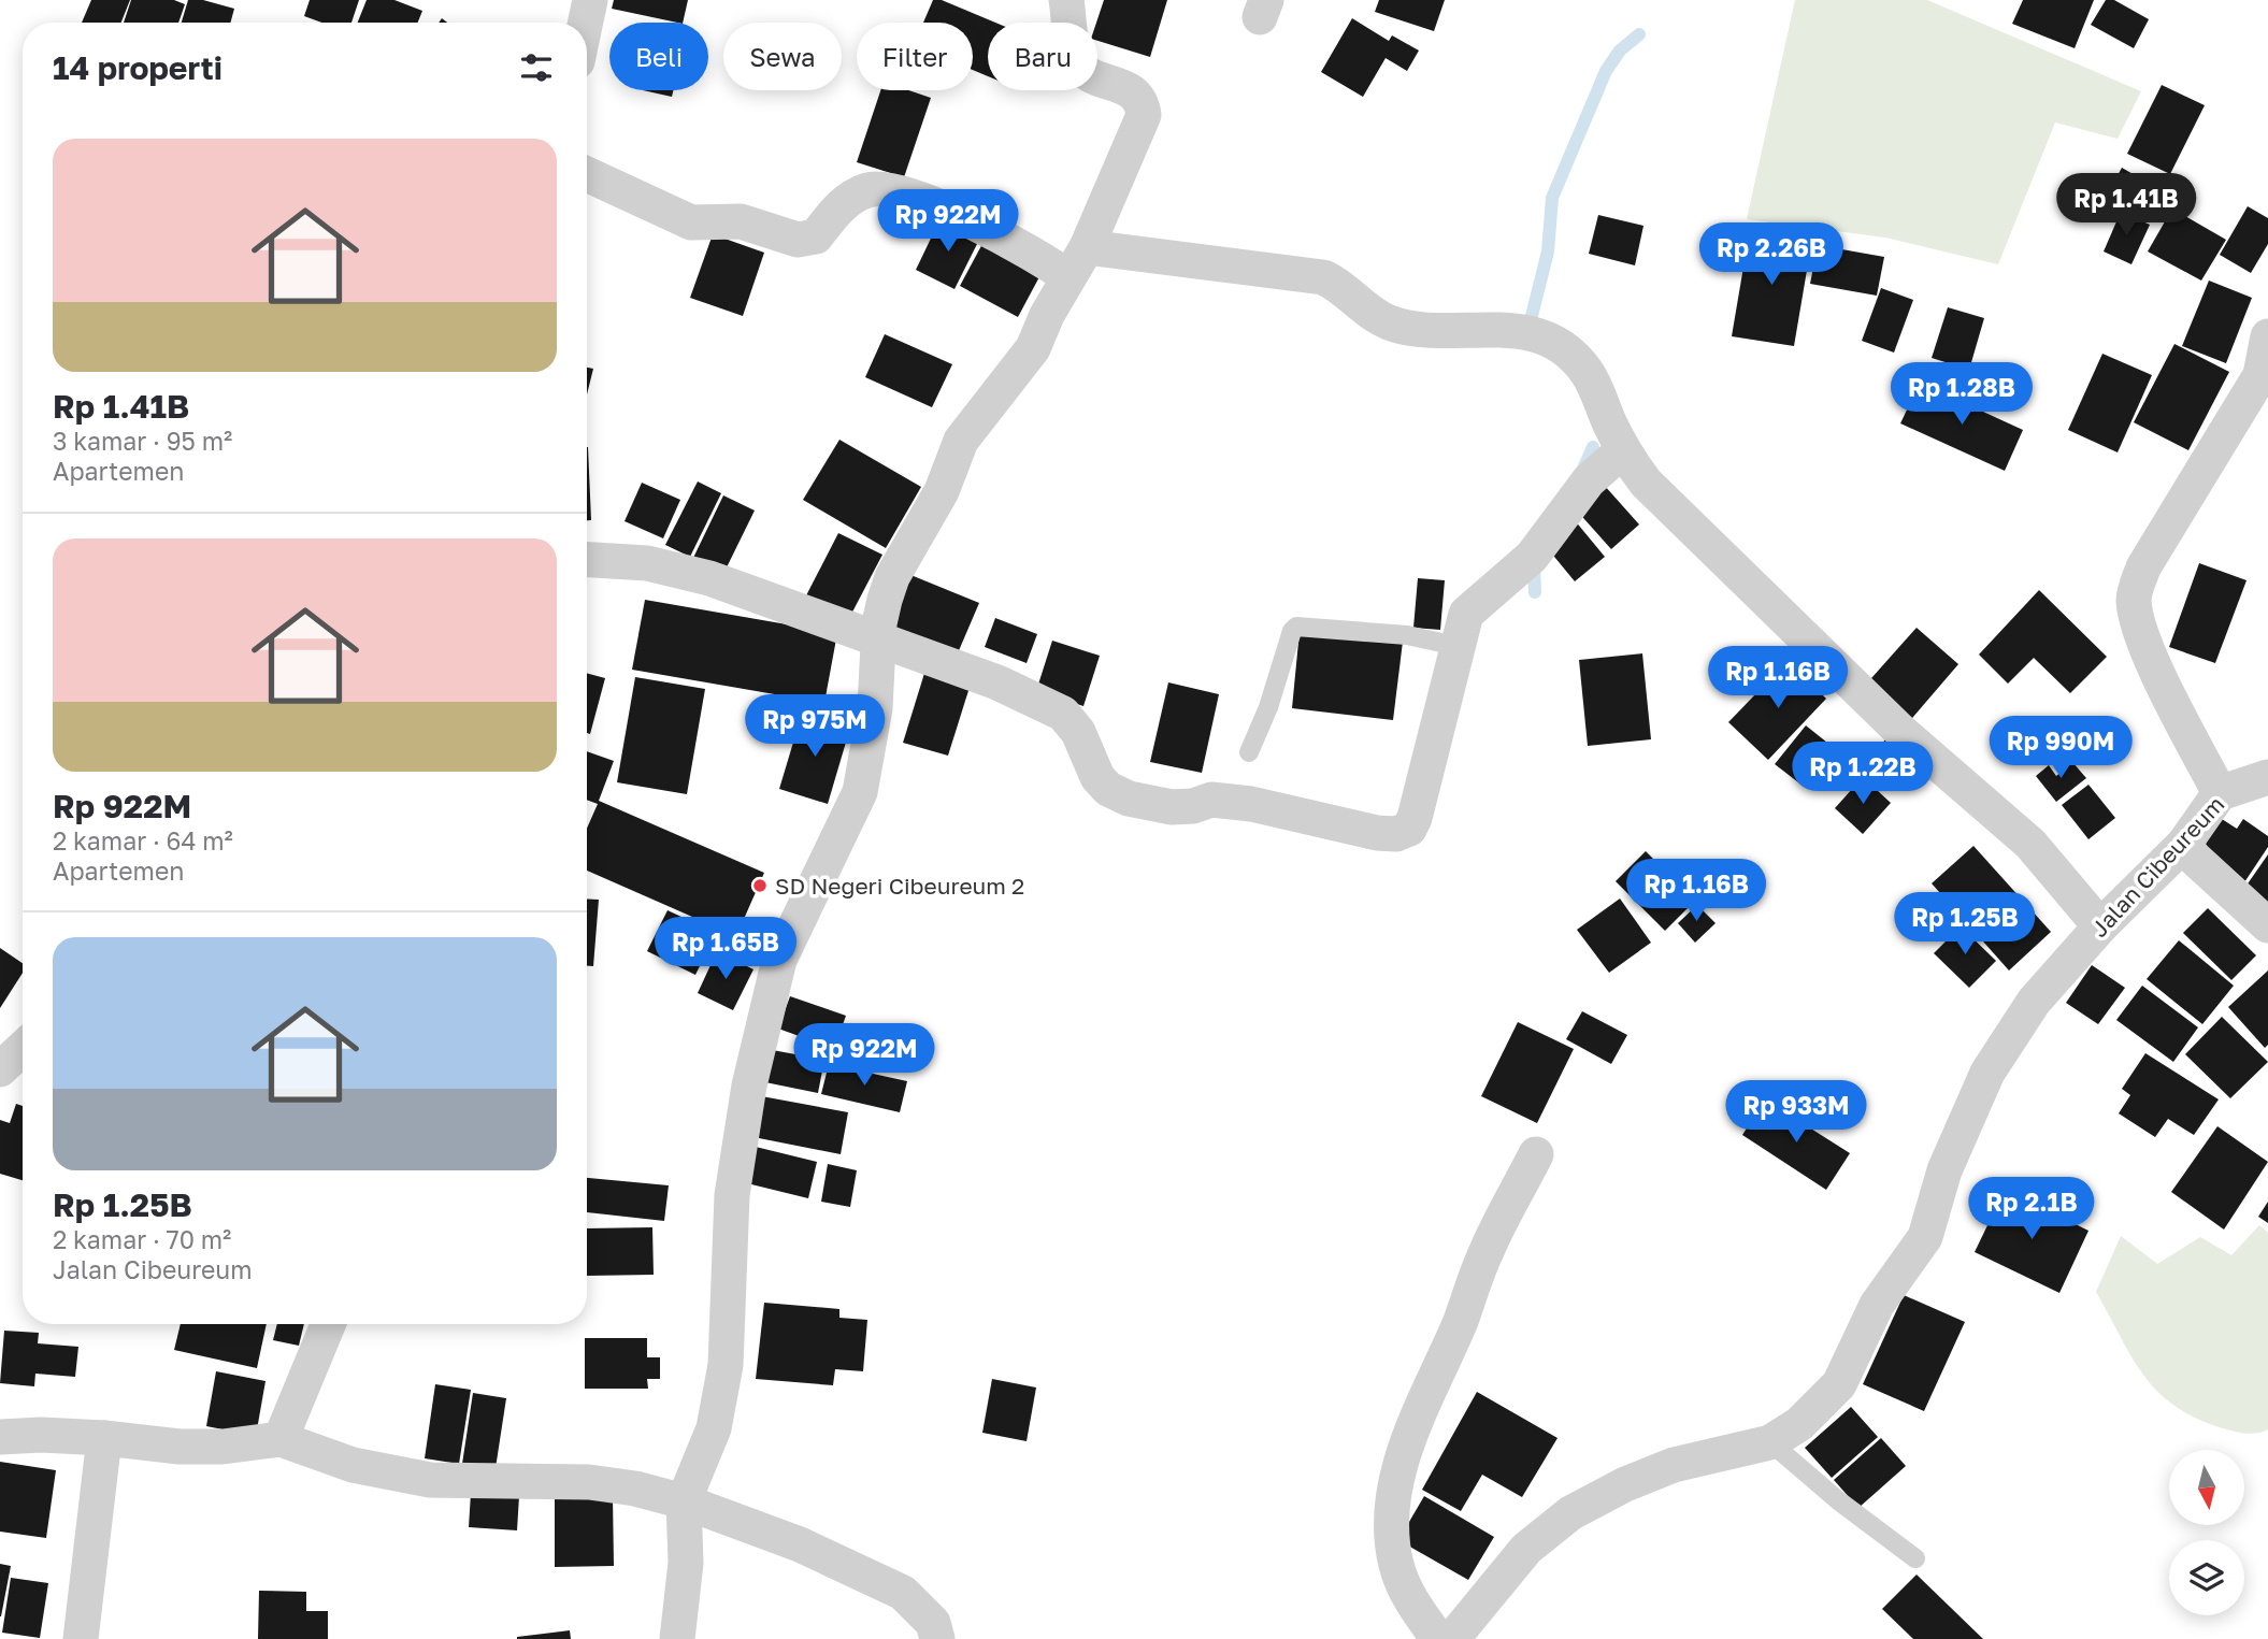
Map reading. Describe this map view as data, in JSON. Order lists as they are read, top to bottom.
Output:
{
  "streets": {
    "street": ["Jalan Cibeureum"]
  },
  "places": ["SD Negeri Cibeureum 2"],
  "north": "bottom",
  "page": {
    "chip": [
      "Beli",
      "Sewa",
      "Filter",
      "Baru"
    ],
    "heading": "14 properti",
    "list": [
      {
        "name": "Rp 1.41B",
        "note": "3 kamar · 95 m² · Apartemen"
      },
      {
        "name": "Rp 922M",
        "note": "2 kamar · 64 m² · Apartemen"
      },
      {
        "name": "Rp 1.25B",
        "note": "2 kamar · 70 m² · Jalan Cibeureum"
      }
    ],
    "price": [
      "Rp 1.41B",
      "Rp 922M",
      "Rp 2.26B",
      "Rp 1.28B",
      "Rp 1.16B",
      "Rp 975M",
      "Rp 990M",
      "Rp 1.22B",
      "Rp 1.16B",
      "Rp 1.25B",
      "Rp 1.65B",
      "Rp 922M",
      "Rp 933M",
      "Rp 2.1B"
    ]
  }
}
